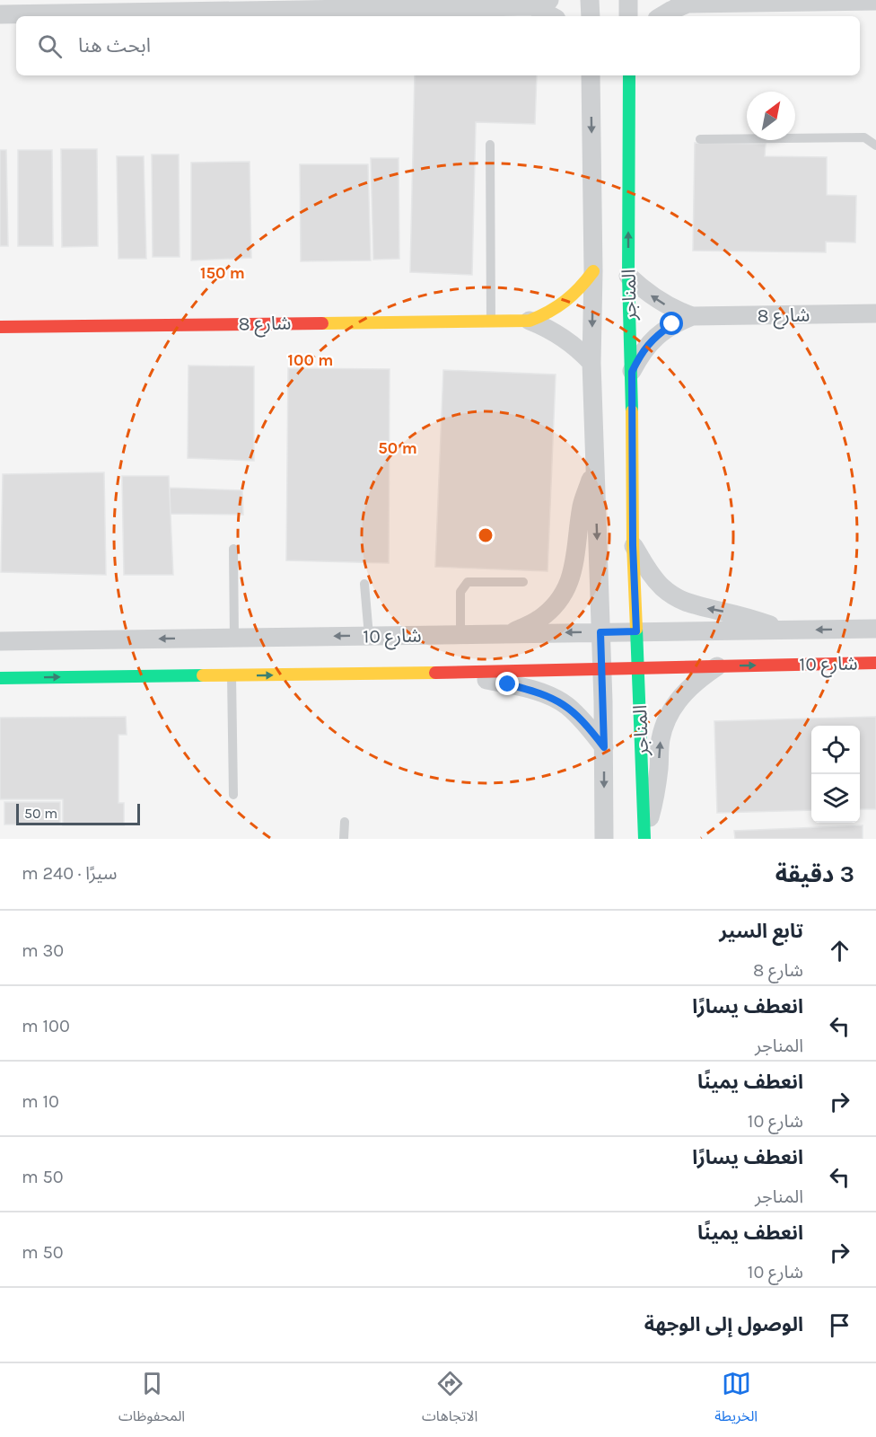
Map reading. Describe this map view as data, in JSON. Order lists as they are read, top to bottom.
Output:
{
  "streets": {
    "street": ["المناجر", "شارع 8", "شارع 10"]
  },
  "crossings": [
    ["المناجر", "شارع 8"],
    ["المناجر", "شارع 10"]
  ],
  "scale_bar": "50 m",
  "north": "top right",
  "page": {
    "search": "ابحث هنا",
    "scale": "50 m",
    "heading": ["3 دقيقة", "سيرًا · 240 m"],
    "list": [
      ["تابع السير", "شارع 8", "30 m"],
      ["انعطف يسارًا", "المناجر", "100 m"],
      ["انعطف يمينًا", "شارع 10", "10 m"],
      ["انعطف يسارًا", "المناجر", "50 m"],
      ["انعطف يمينًا", "شارع 10", "50 m"],
      "الوصول إلى الوجهة"
    ],
    "nav": ["الخريطة", "الاتجاهات", "المحفوظات"]
  },
  "rings": ["150 m", "100 m", "50 m"]
}
